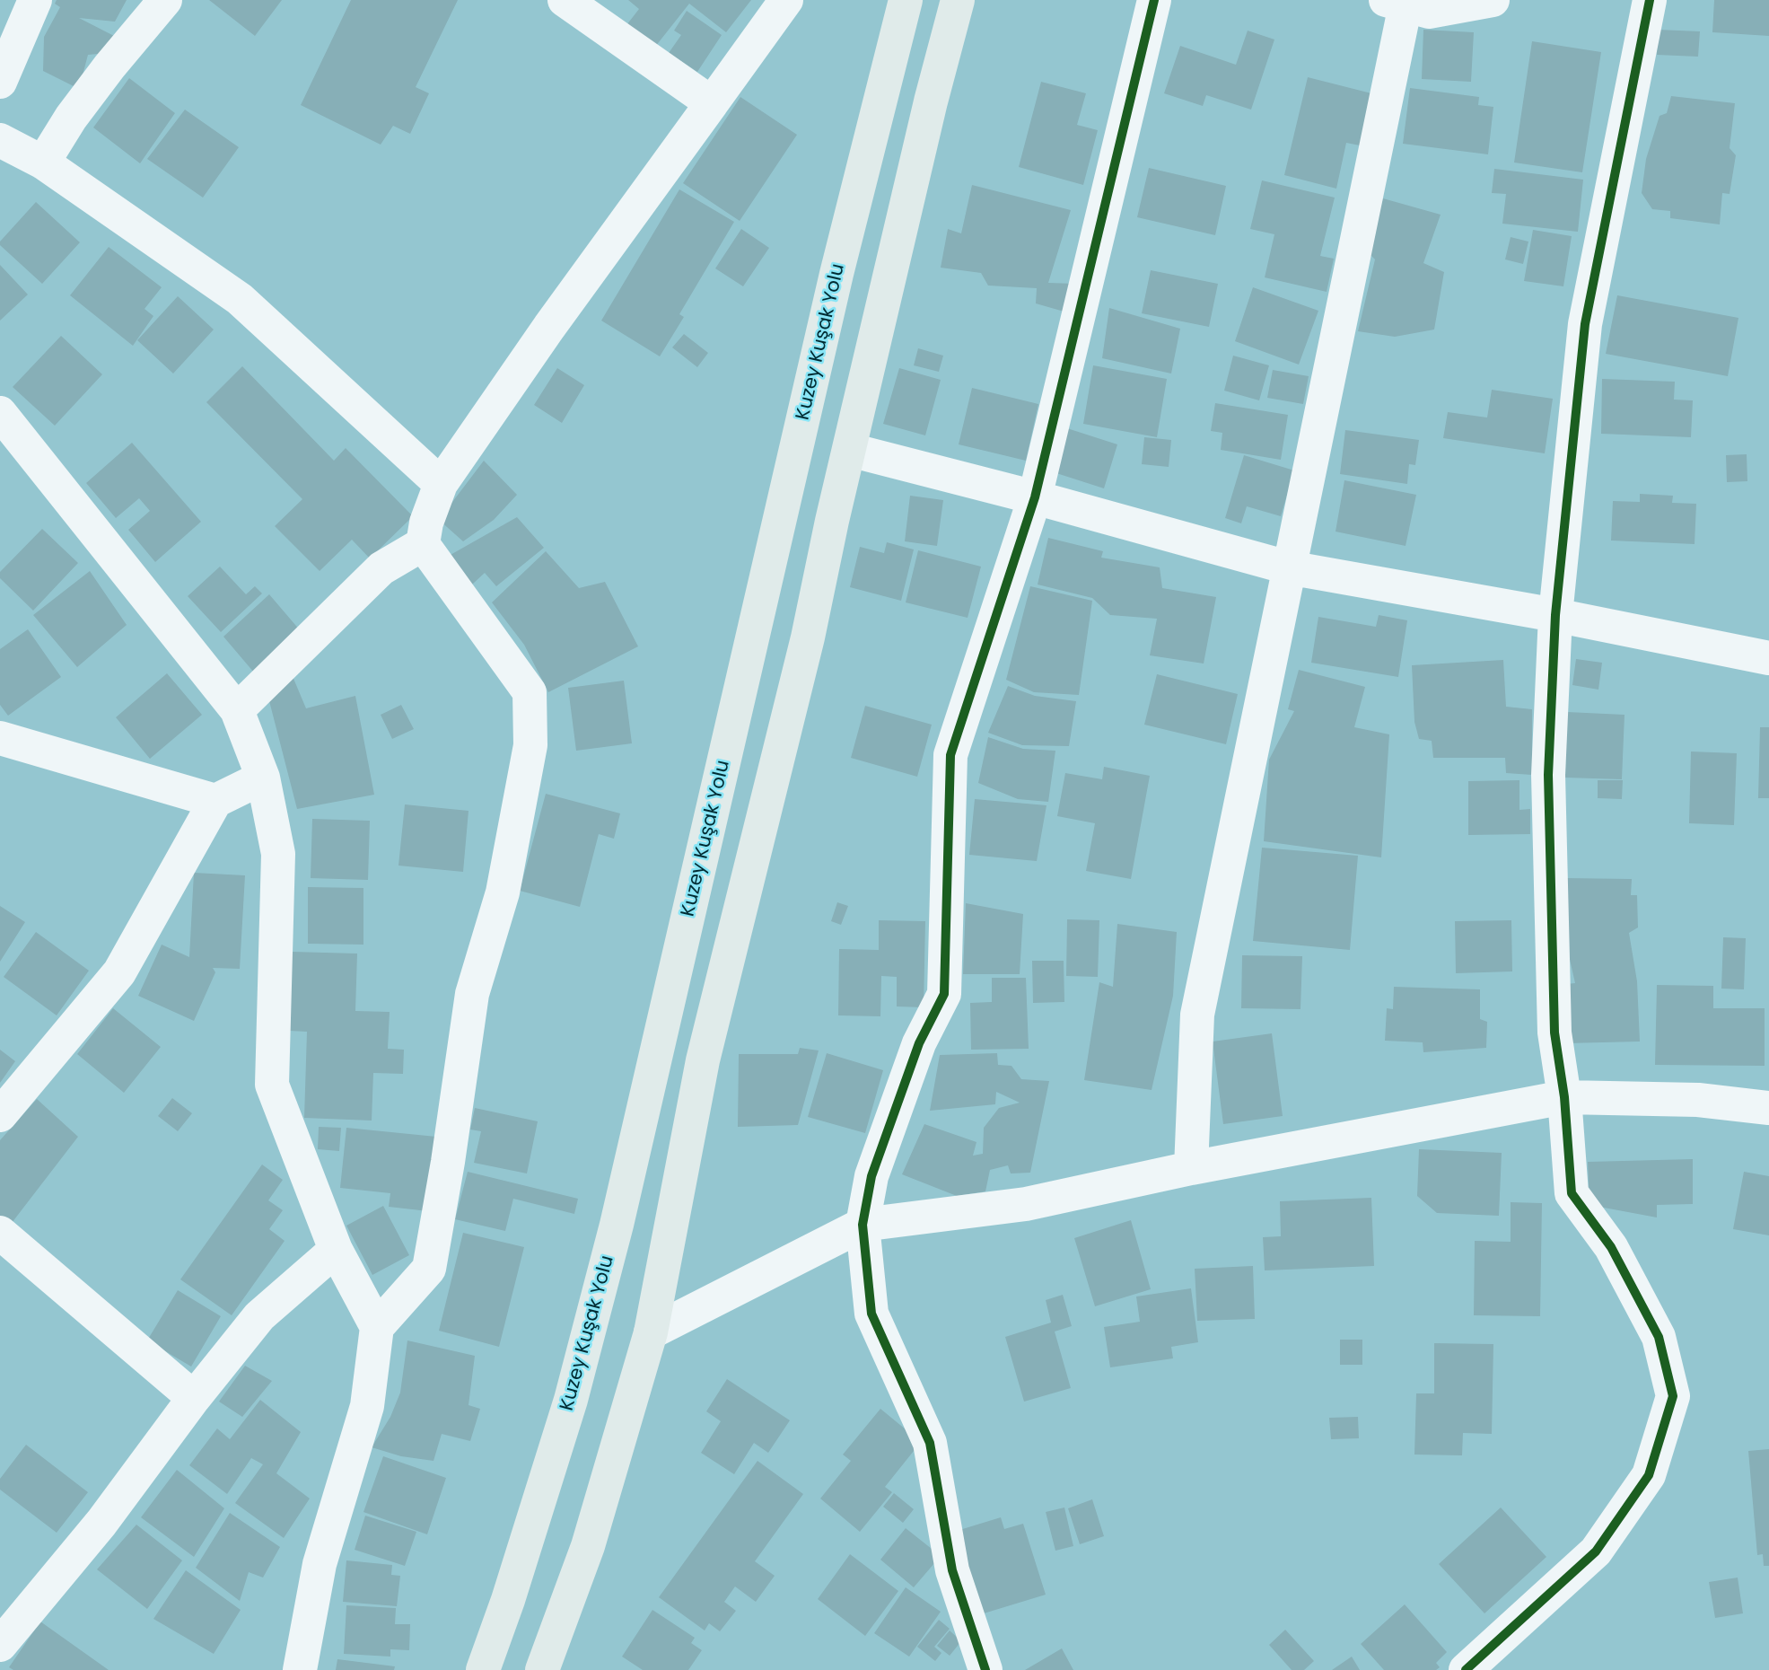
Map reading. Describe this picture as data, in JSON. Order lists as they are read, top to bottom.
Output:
{
  "streets": {
    "main road": ["Kuzey Kuşak Yolu"]
  }
}
